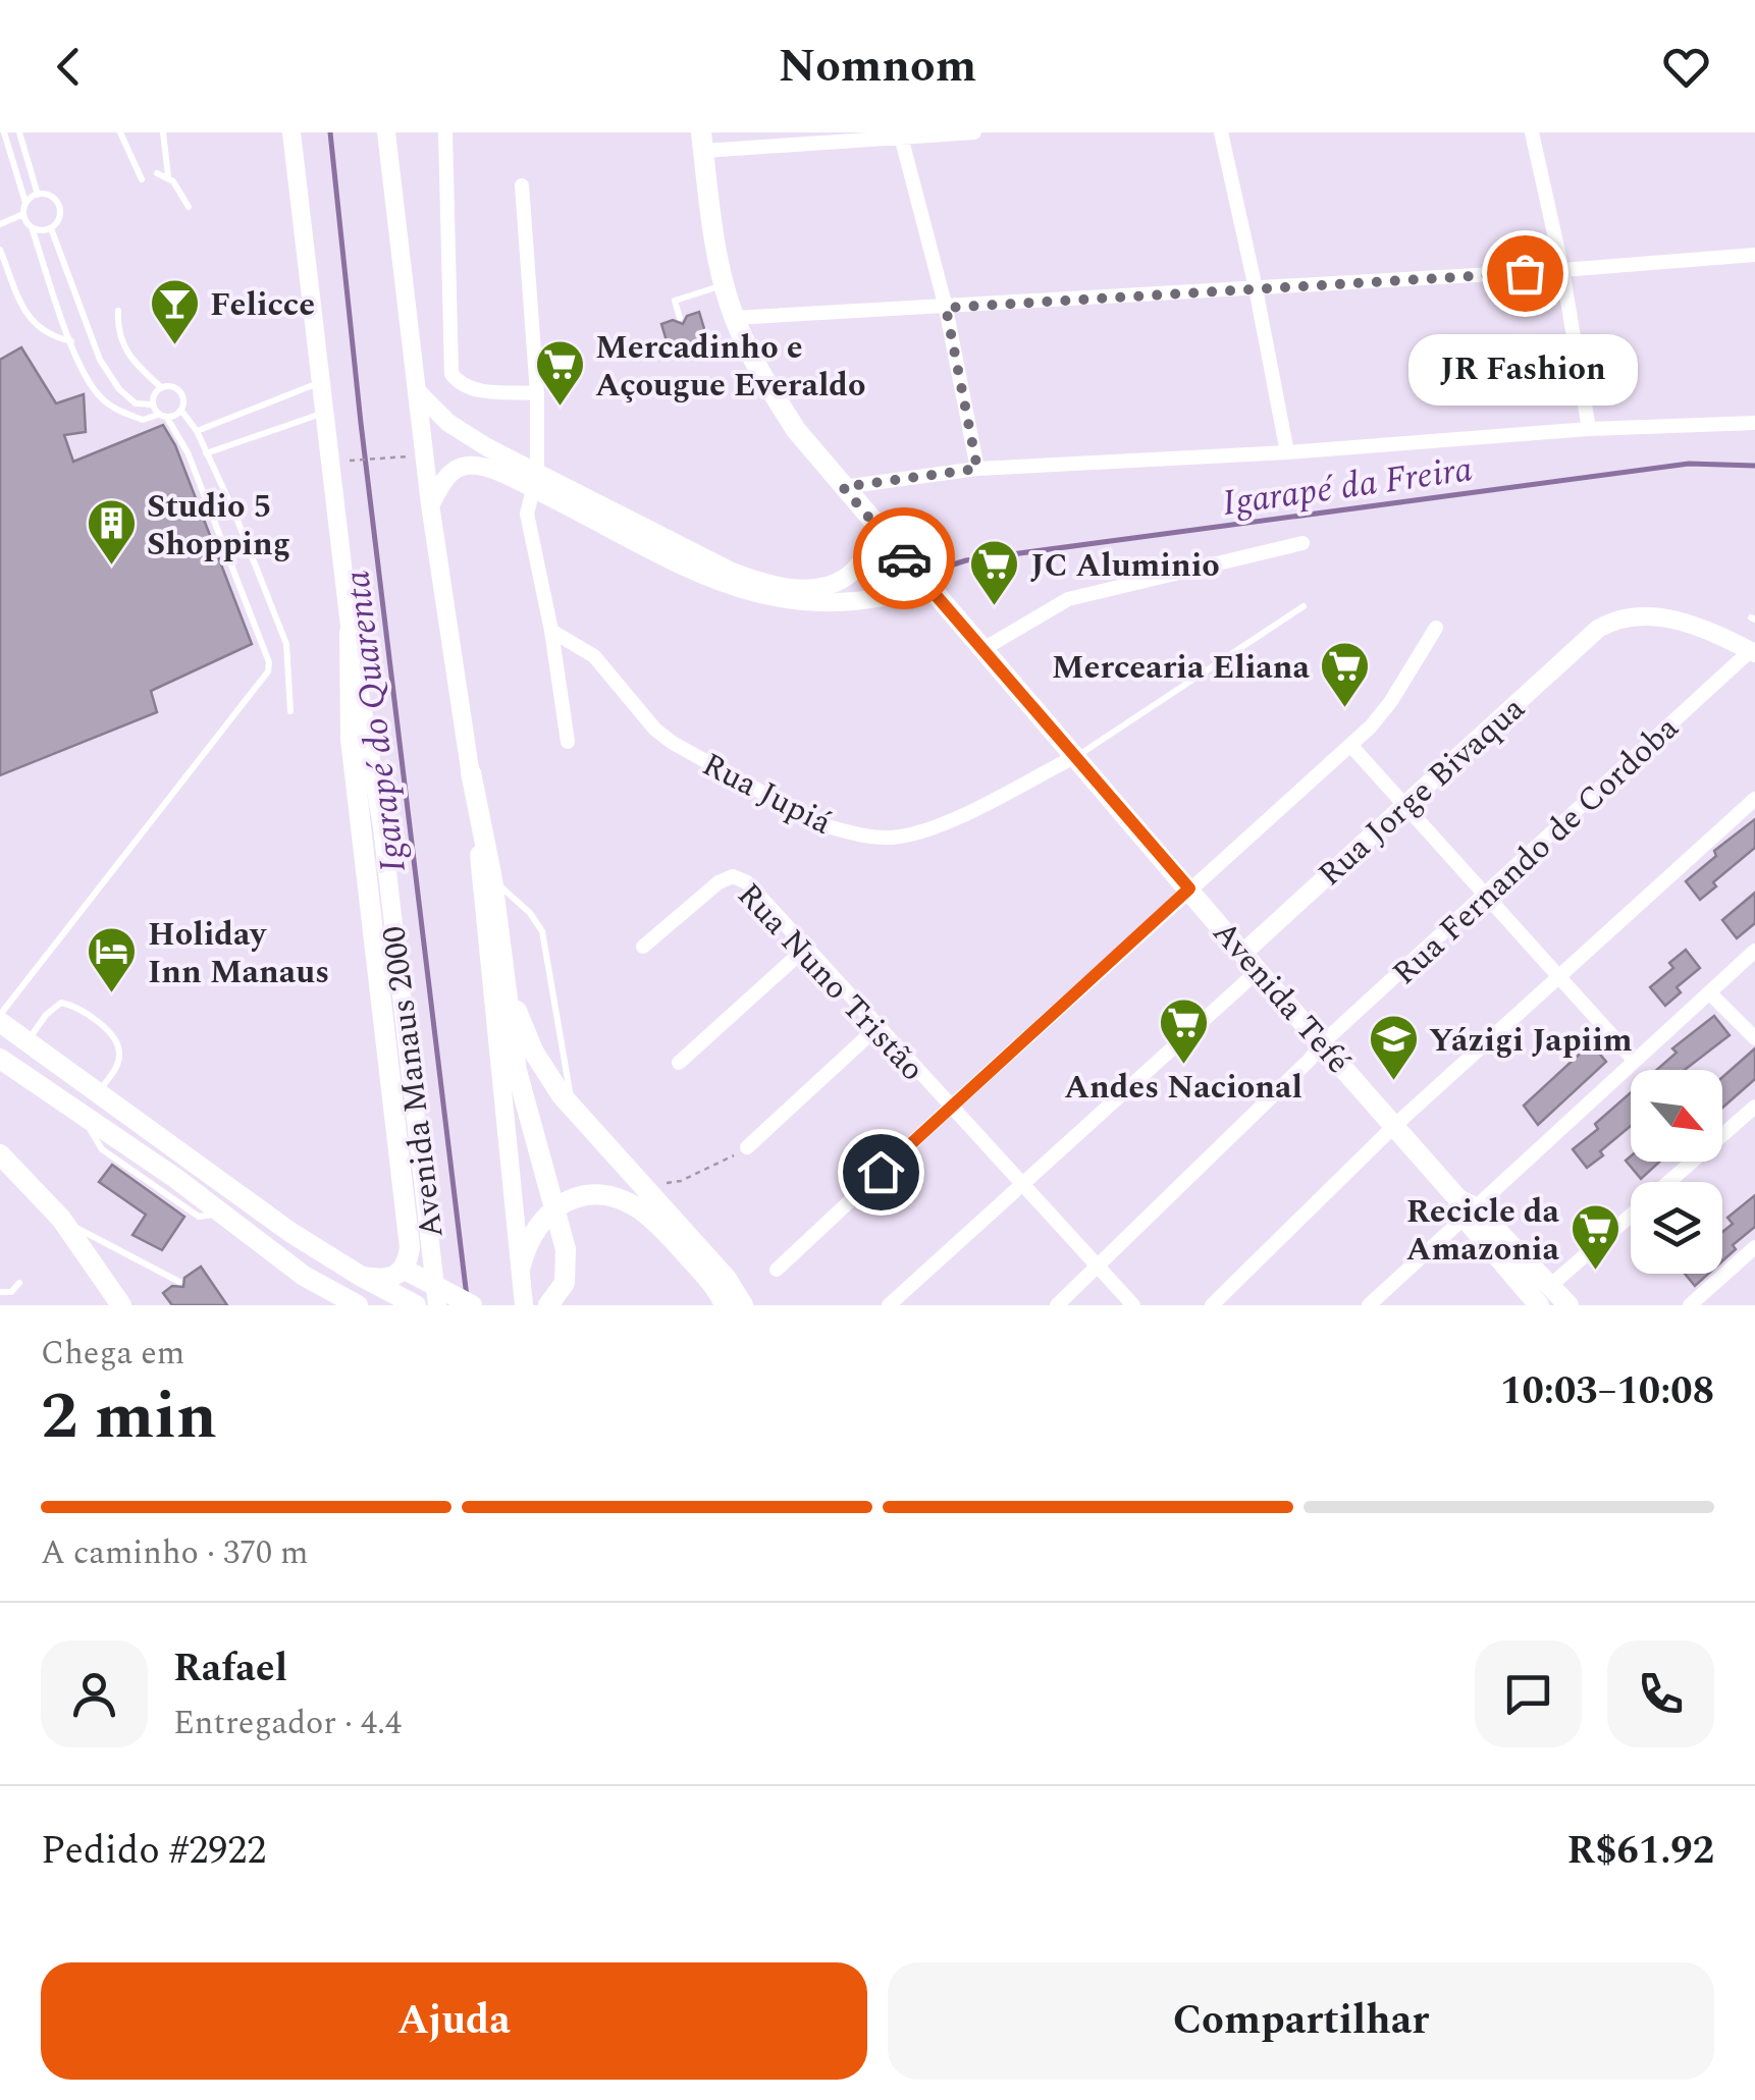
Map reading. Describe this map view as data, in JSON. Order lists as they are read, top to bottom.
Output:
{
  "streets": {
    "main road": ["Avenida Tefé"],
    "street": [
      "Rua Jorge Bivaqua",
      "Rua Jupiá",
      "Rua Fernando de Cordoba",
      "Rua Nuno Tristão",
      "Avenida Manaus 2000"
    ]
  },
  "crossings": [
    ["Rua Jorge Bivaqua", "Rua Fernando de Cordoba"],
    ["Rua Jorge Bivaqua", "Avenida Tefé"],
    ["Rua Jupiá", "Avenida Tefé"],
    ["Rua Fernando de Cordoba", "Rua Nuno Tristão"],
    ["Rua Fernando de Cordoba", "Avenida Tefé"]
  ],
  "water": ["Igarapé da Freira", "Igarapé do Quarenta"],
  "places": {
    "other": ["JR Fashion"],
    "bar": ["Felicce"],
    "supermarket": [
      "Mercadinho e Açougue Everaldo",
      "JC Aluminio",
      "Mercearia Eliana",
      "Andes Nacional",
      "Recicle da Amazonia"
    ],
    "building": ["Studio 5 Shopping"],
    "hotel": ["Holiday Inn Manaus"],
    "school or university": ["Yázigi Japiim"]
  },
  "north": "bottom right",
  "page": {
    "header": "Nomnom",
    "bubble": "JR Fashion",
    "heading": ["2 min", "Chega em", "10:03–10:08"],
    "panel": [
      "Rafael",
      "Entregador · 4.4",
      "Pedido #2922",
      "R$61.92"
    ],
    "bar": "A caminho · 370 m",
    "buttons": ["Ajuda", "Compartilhar"]
  }
}
